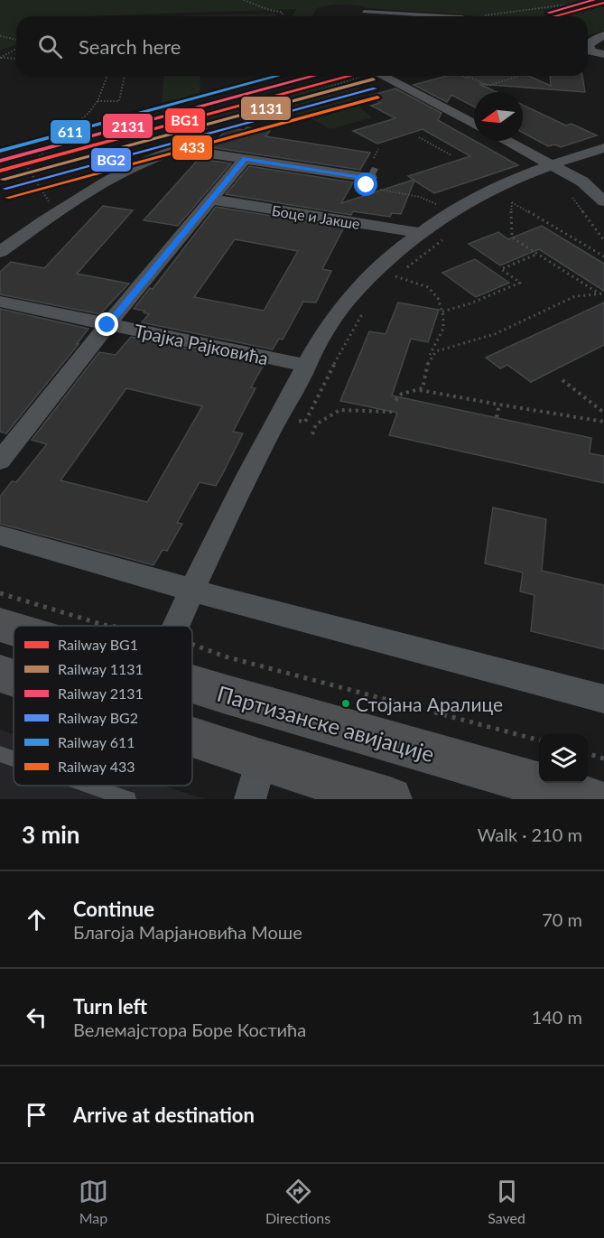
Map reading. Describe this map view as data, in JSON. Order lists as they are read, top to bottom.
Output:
{
  "streets": {
    "main road": ["Партизанске авијације"],
    "street": ["Боце и Јакше", "Трајка Рајковића"]
  },
  "places": ["Стојана Аралице"],
  "lines": [
    "rail line 2131",
    "rail line BG1",
    "rail line 611",
    "rail line 1131",
    "rail line BG2",
    "rail line 433"
  ],
  "legend": [
    "Railway BG1",
    "Railway 1131",
    "Railway 2131",
    "Railway BG2",
    "Railway 611",
    "Railway 433"
  ],
  "north": "left",
  "page": {
    "search": "Search here",
    "heading": ["3 min", "Walk · 210 m"],
    "list": [
      ["Continue", "Благоја Марјановића Моше", "70 m"],
      ["Turn left", "Велемајстора Боре Костића", "140 m"],
      "Arrive at destination"
    ],
    "nav": ["Map", "Directions", "Saved"]
  }
}
